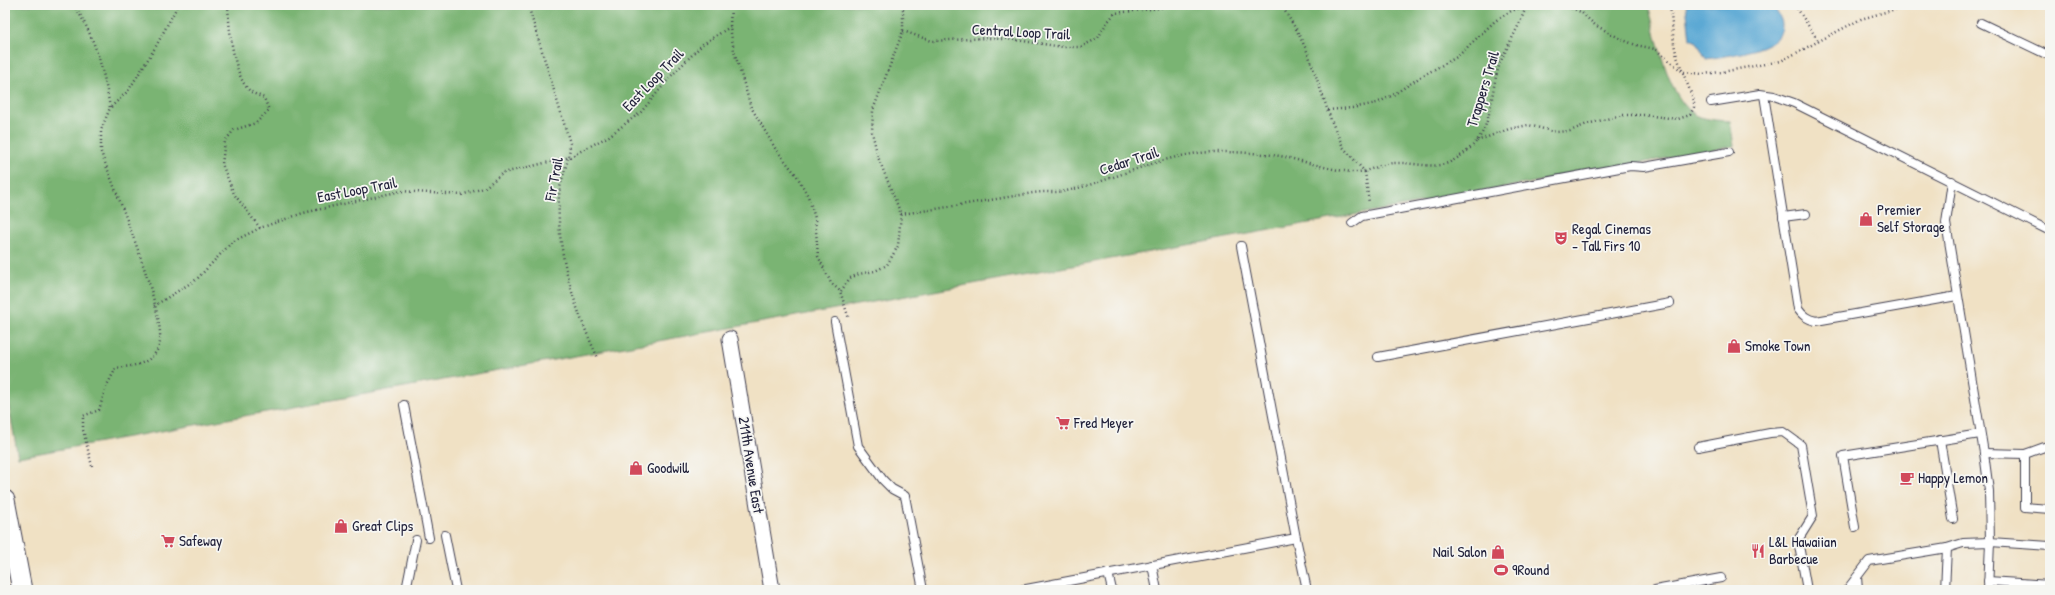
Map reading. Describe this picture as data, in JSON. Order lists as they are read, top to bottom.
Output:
{
  "streets": {
    "street": ["211th Avenue East"],
    "path": [
      "Central Loop Trail",
      "East Loop Trail",
      "Trappers Trail",
      "Cedar Trail",
      "Fir Trail"
    ]
  },
  "crossings": [
    ["East Loop Trail", "Fir Trail"],
    ["Trappers Trail", "Cedar Trail"]
  ],
  "places": {
    "shop": [
      "Premier Self Storage",
      "Smoke Town",
      "Goodwill",
      "Great Clips",
      "Nail Salon"
    ],
    "theatre": ["Regal Cinemas - Tall Firs 10"],
    "supermarket": ["Fred Meyer", "Safeway"],
    "cafe": ["Happy Lemon"],
    "restaurant": ["L&L Hawaiian Barbecue"],
    "sports": ["9Round"]
  }
}
